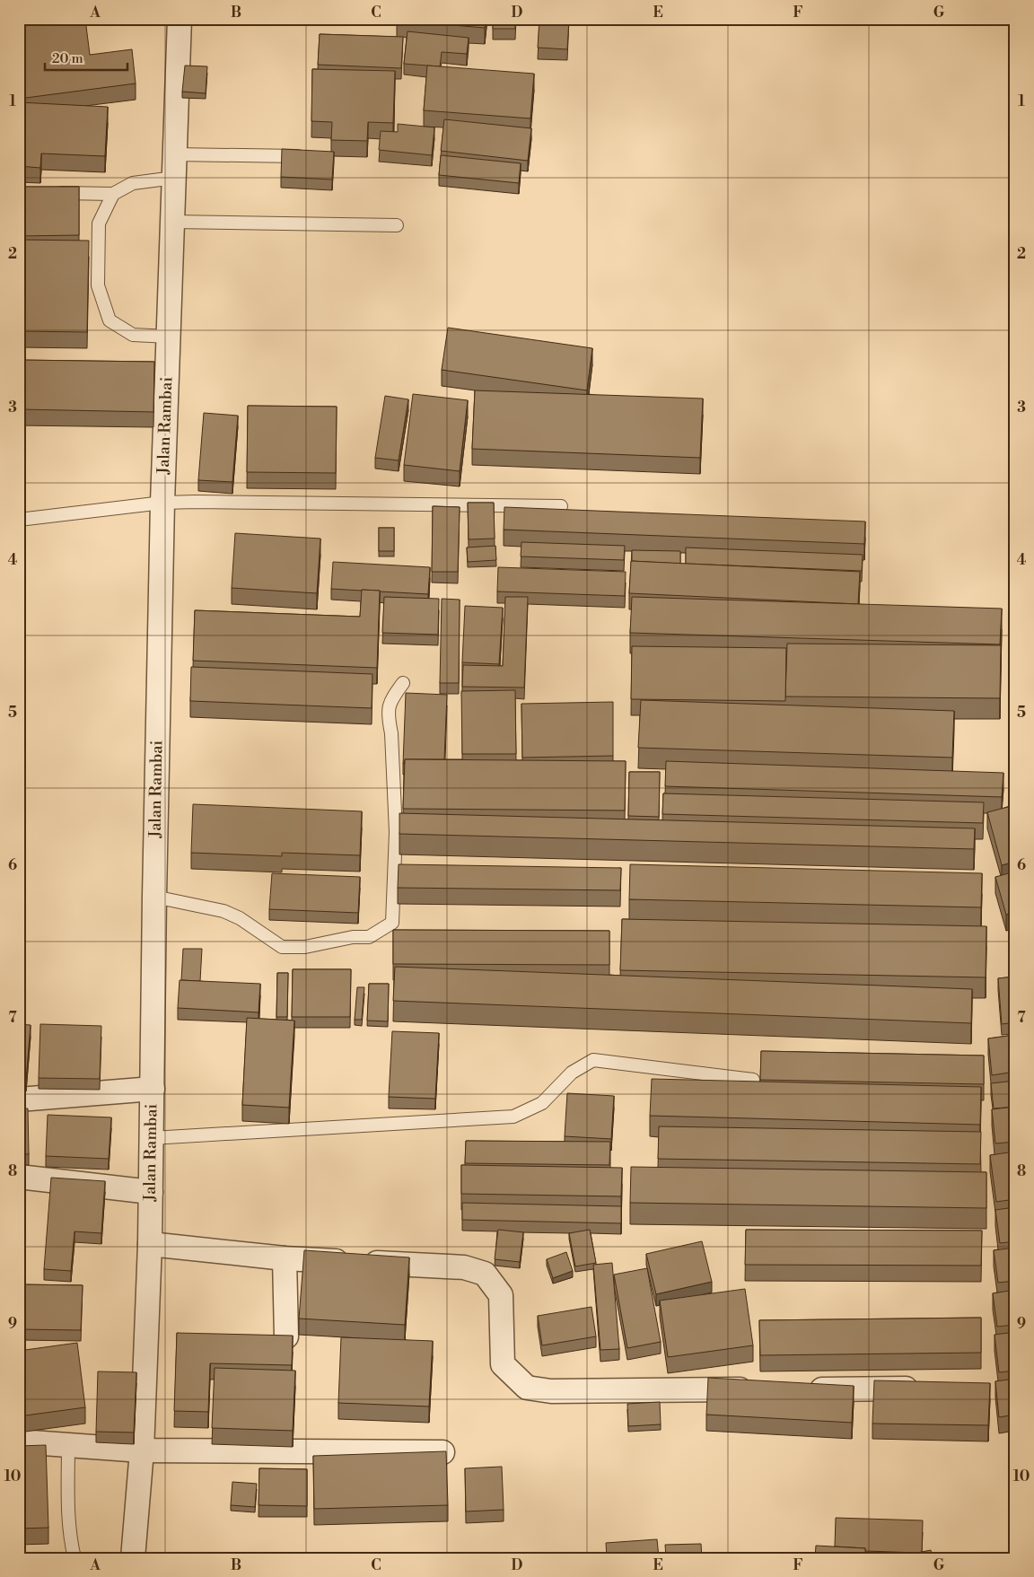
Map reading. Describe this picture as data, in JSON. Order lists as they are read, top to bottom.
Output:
{
  "streets": {
    "street": ["Jalan Rambai"]
  },
  "scale_bar": "20 m",
  "grid": {
    "columns": [
      "A",
      "B",
      "C",
      "D",
      "E",
      "F",
      "G"
    ],
    "rows": [
      "1",
      "2",
      "3",
      "4",
      "5",
      "6",
      "7",
      "8",
      "9",
      "10"
    ]
  }
}
